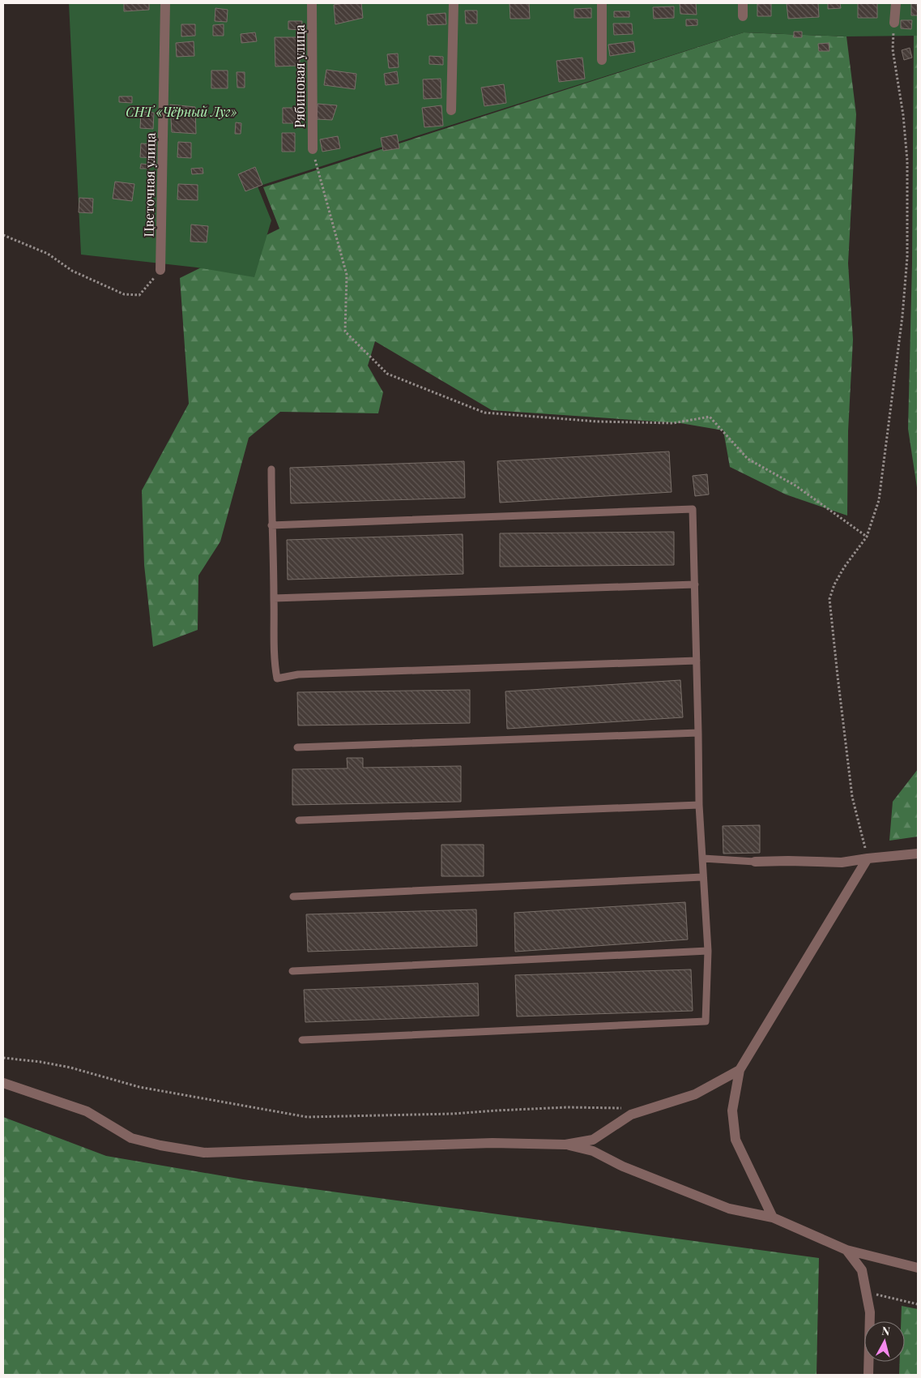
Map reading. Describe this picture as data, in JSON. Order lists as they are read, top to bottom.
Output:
{
  "streets": {
    "street": ["Рябиновая улица", "Цветочная улица"]
  },
  "parks": ["СНТ «Чёрный Луг»"],
  "north": "top"
}
